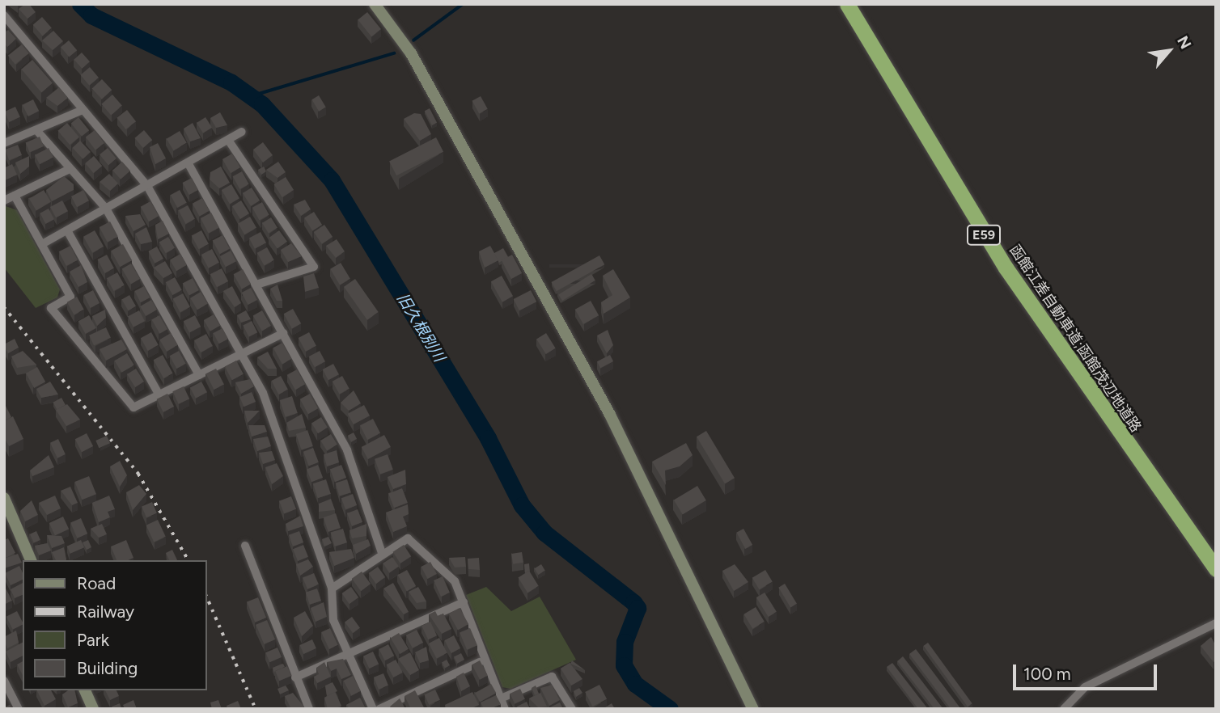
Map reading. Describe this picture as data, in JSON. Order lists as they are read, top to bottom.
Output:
{
  "streets": {
    "highway": ["E59", "函館江差自動車道;函館茂辺地道路"]
  },
  "water": ["旧久根別川"],
  "legend": [
    "Road",
    "Railway",
    "Park",
    "Building"
  ],
  "scale_bar": "100 m",
  "north": "top right"
}
